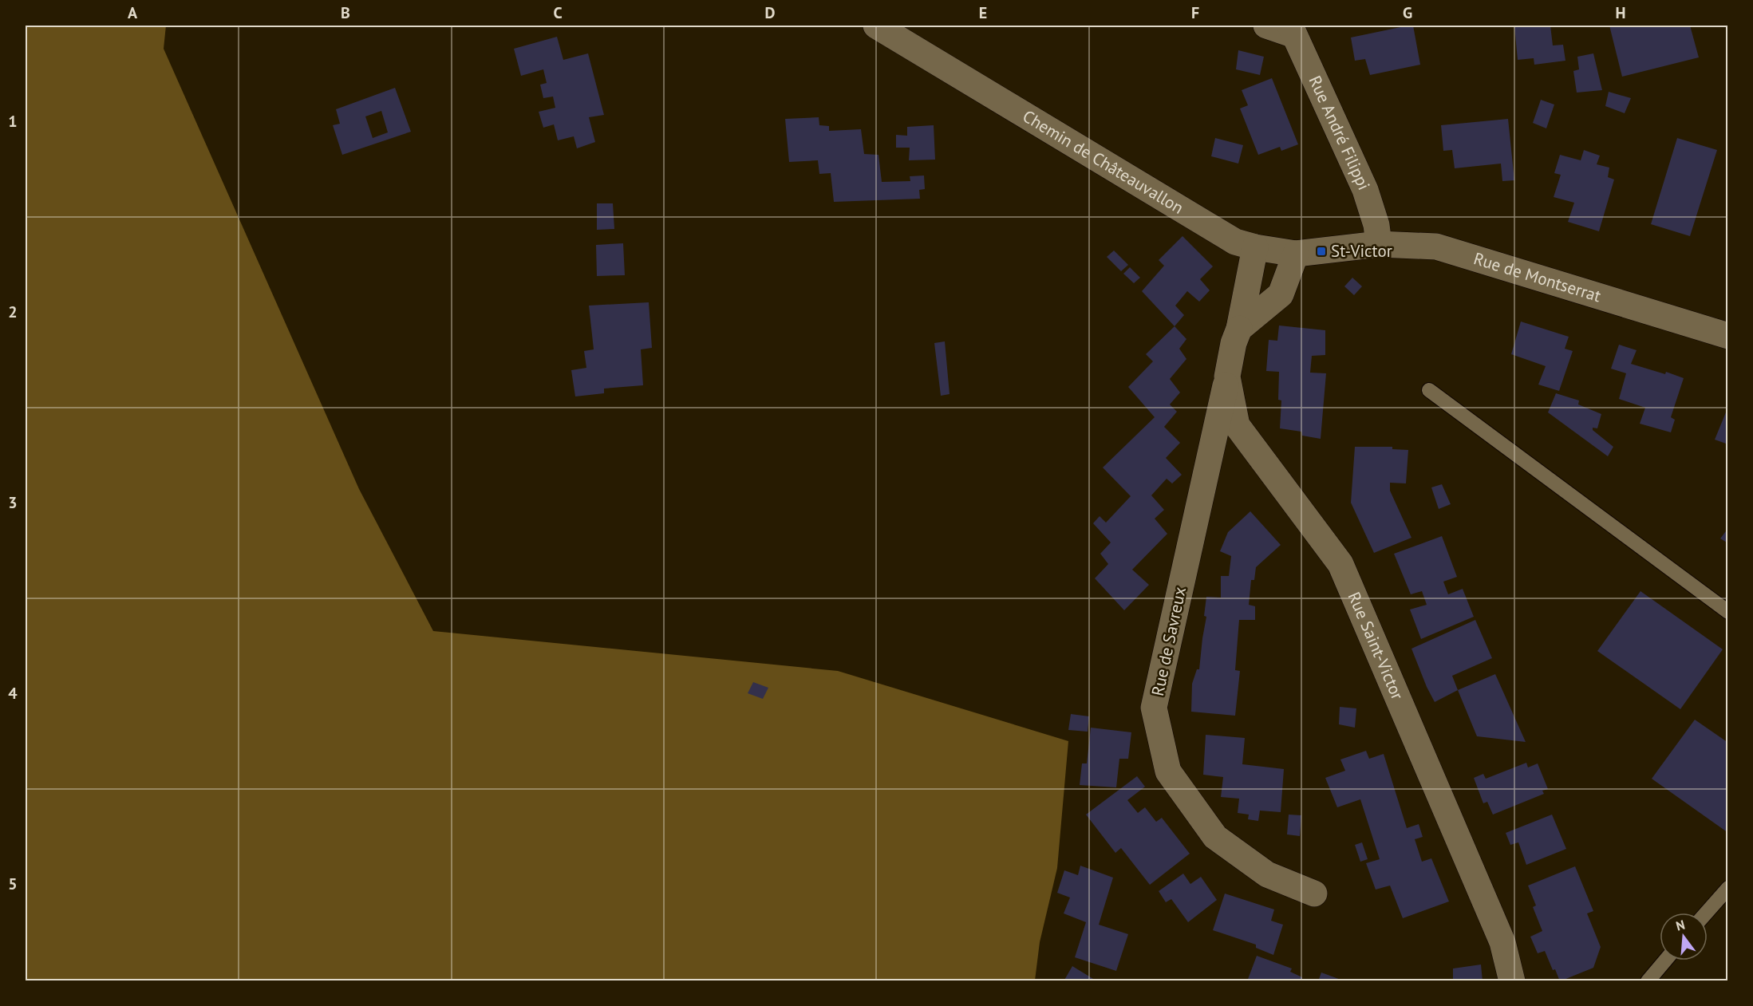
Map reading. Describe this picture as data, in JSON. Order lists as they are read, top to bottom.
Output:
{
  "streets": {
    "street": [
      "Rue André Filippi",
      "Chemin de Châteauvallon",
      "Rue de Montserrat",
      "Rue de Savreux",
      "Rue Saint-Victor"
    ]
  },
  "crossings": [
    ["Rue André Filippi", "Rue de Montserrat"],
    ["Chemin de Châteauvallon", "Rue de Montserrat"],
    ["Chemin de Châteauvallon", "Rue Saint-Victor"],
    ["Rue de Savreux", "Rue Saint-Victor"]
  ],
  "places": {
    "transit": ["St-Victor"]
  },
  "north": "top",
  "grid": {
    "columns": [
      "A",
      "B",
      "C",
      "D",
      "E",
      "F",
      "G",
      "H"
    ],
    "rows": [
      "1",
      "2",
      "3",
      "4",
      "5"
    ]
  }
}
